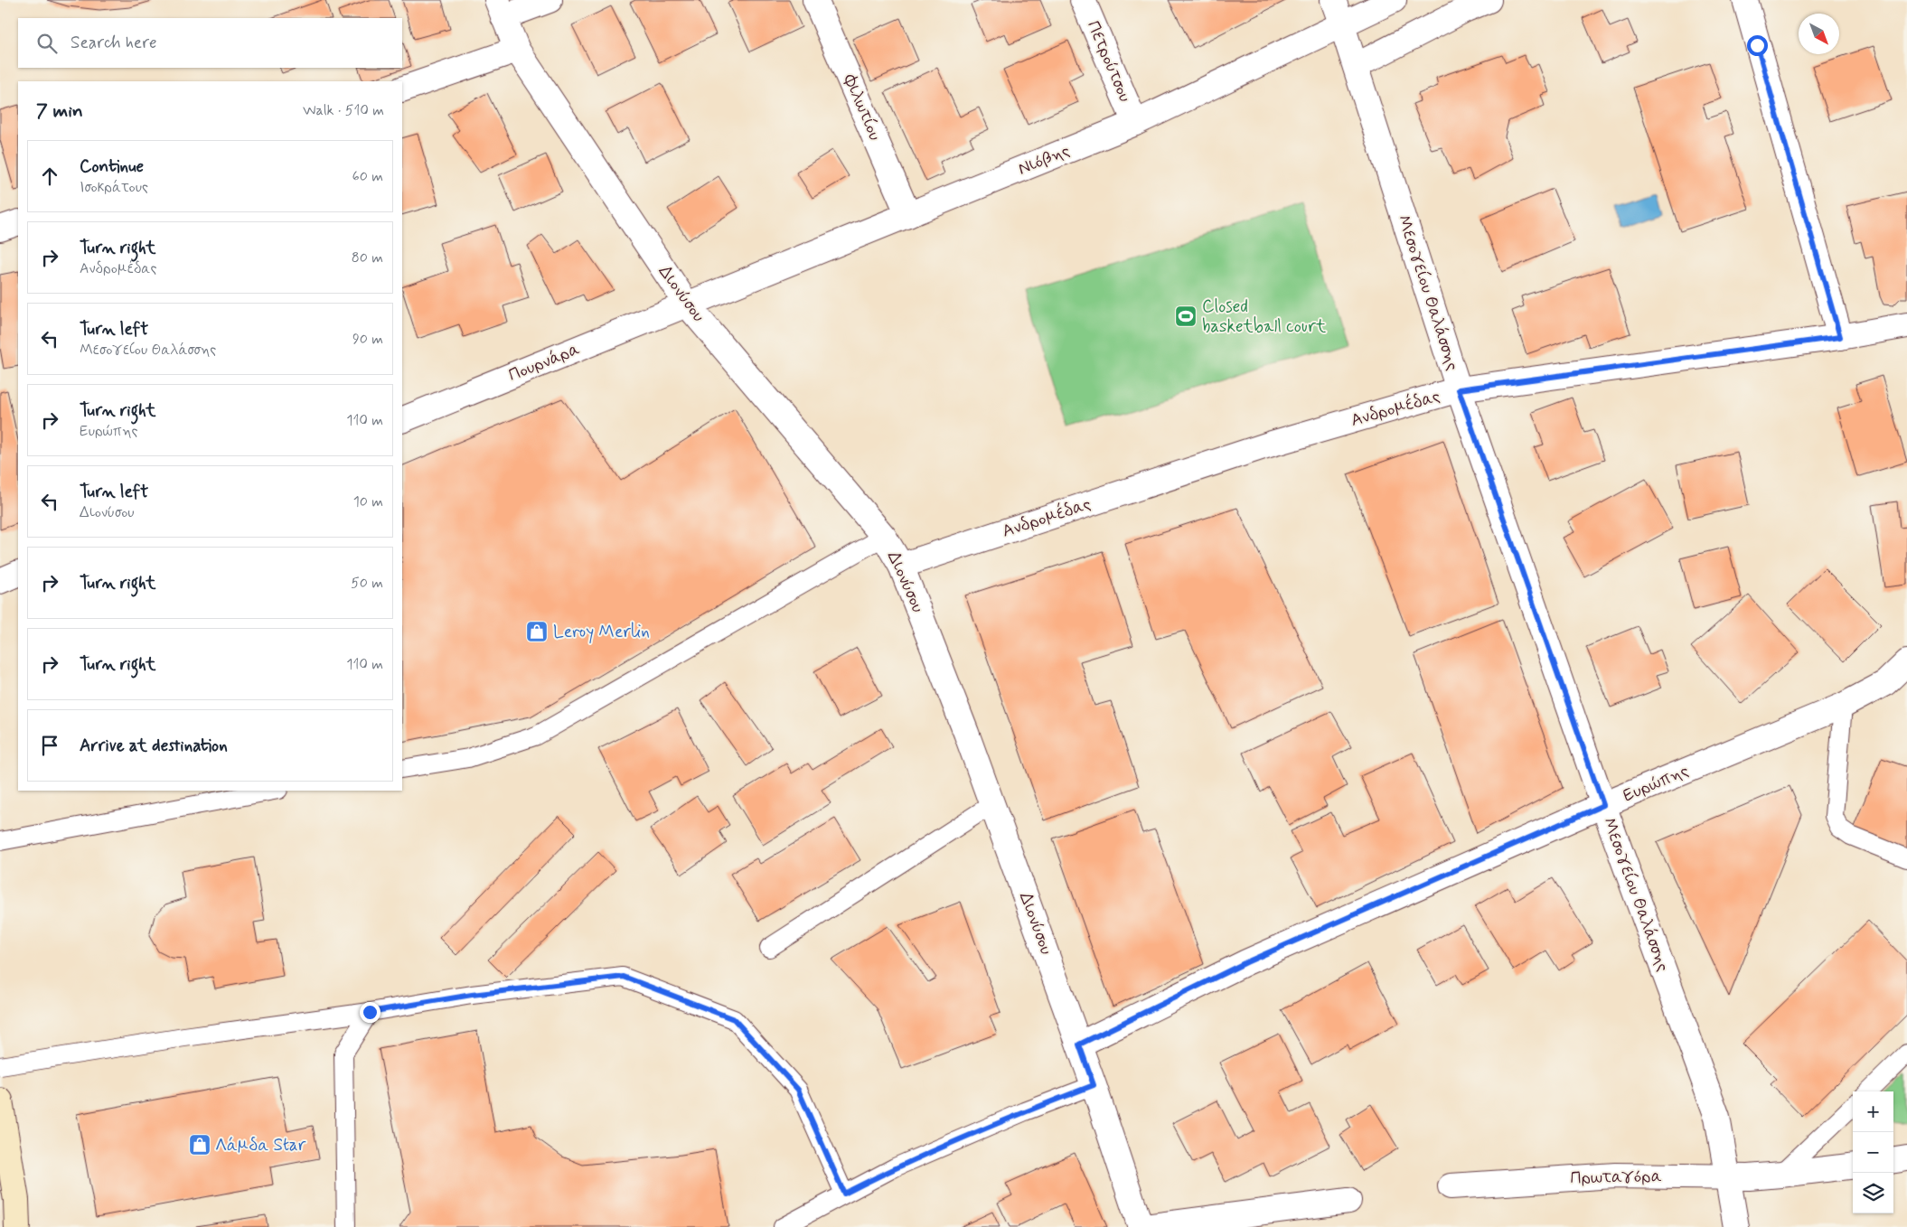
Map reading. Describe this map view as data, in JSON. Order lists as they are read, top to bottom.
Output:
{
  "streets": {
    "street": [
      "Πετρούτσου",
      "Φιλωτίου",
      "Νιόβης",
      "Μεσογείου Θαλάσσης",
      "Διονύσου",
      "Πουρνάρα",
      "Ανδρομέδας",
      "Ευρώπης",
      "Πρωταγόρα"
    ]
  },
  "crossings": [
    ["Πετρούτσου", "Νιόβης"],
    ["Φιλωτίου", "Νιόβης"],
    ["Νιόβης", "Μεσογείου Θαλάσσης"],
    ["Νιόβης", "Διονύσου"],
    ["Νιόβης", "Πουρνάρα"],
    ["Μεσογείου Θαλάσσης", "Ανδρομέδας"],
    ["Μεσογείου Θαλάσσης", "Ευρώπης"],
    ["Μεσογείου Θαλάσσης", "Πρωταγόρα"],
    ["Διονύσου", "Πουρνάρα"],
    ["Διονύσου", "Ανδρομέδας"],
    ["Διονύσου", "Ευρώπης"]
  ],
  "places": {
    "sports": ["Closed basketball court"],
    "shop": ["Leroy Merlin", "Λάμδα Star"]
  },
  "north": "bottom right",
  "page": {
    "search": "Search here",
    "heading": ["7 min", "Walk · 510 m"],
    "list": [
      ["Continue", "Ισοκράτους", "60 m"],
      ["Turn right", "Ανδρομέδας", "80 m"],
      ["Turn left", "Μεσογείου Θαλάσσης", "90 m"],
      ["Turn right", "Ευρώπης", "110 m"],
      ["Turn left", "Διονύσου", "10 m"],
      ["Turn right", "50 m"],
      ["Turn right", "110 m"],
      "Arrive at destination"
    ],
    "map_buttons": ["+", "−"]
  }
}
